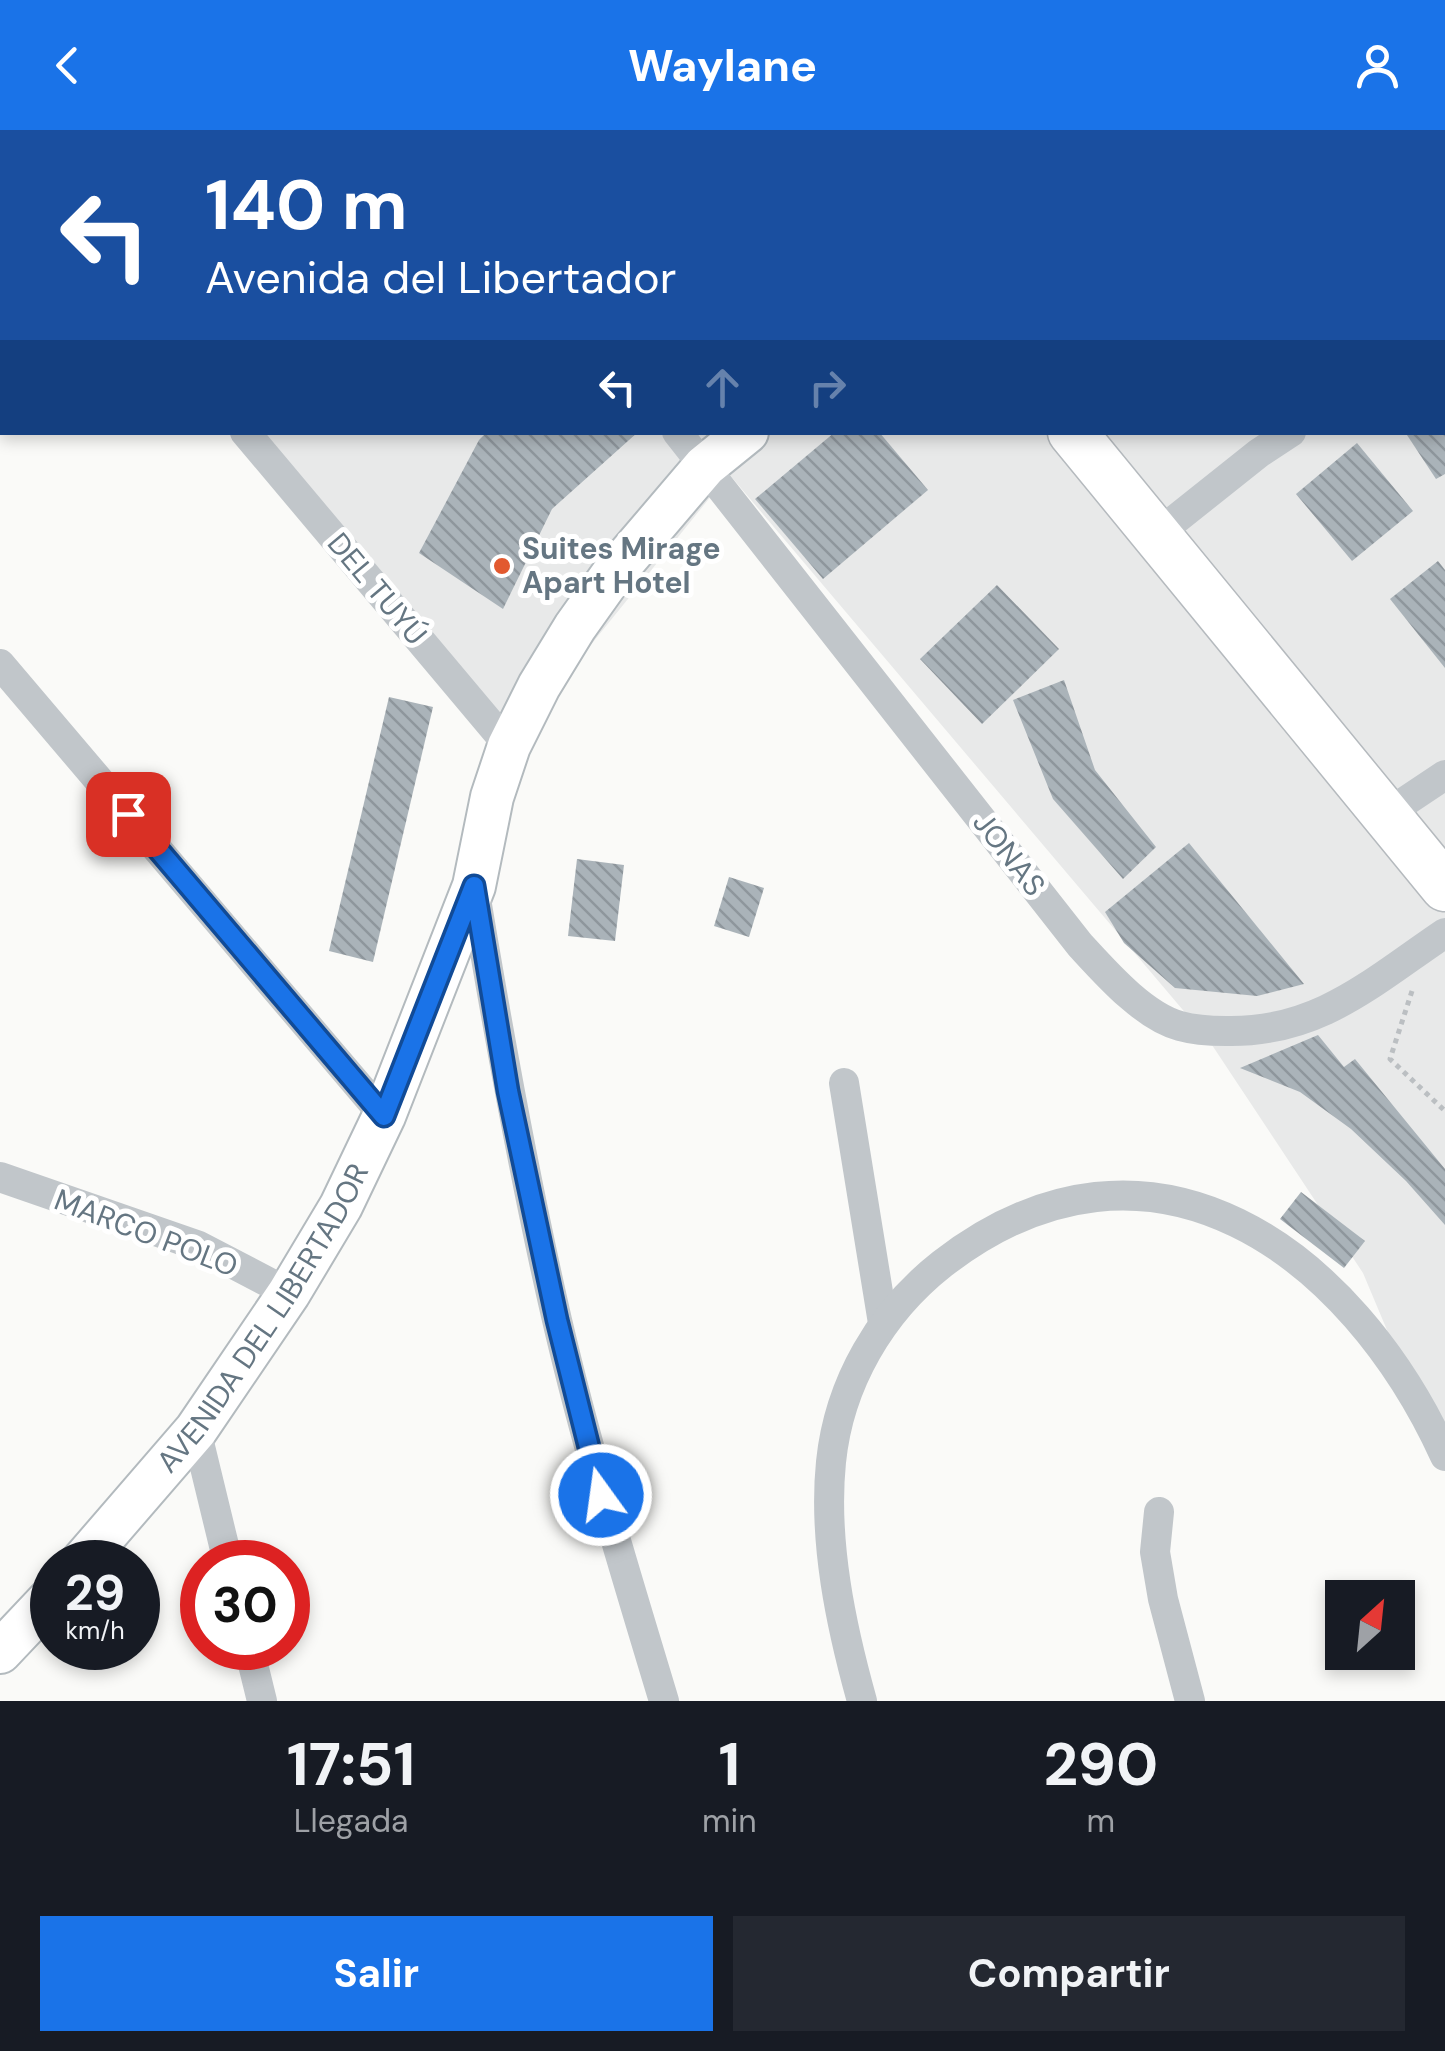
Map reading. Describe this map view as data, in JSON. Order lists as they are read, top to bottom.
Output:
{
  "streets": {
    "main road": ["AVENIDA DEL LIBERTADOR"],
    "street": ["DEL TUYÚ", "JONAS", "MARCO POLO"]
  },
  "crossings": [
    ["DEL TUYÚ", "AVENIDA DEL LIBERTADOR"],
    ["JONAS", "AVENIDA DEL LIBERTADOR"],
    ["MARCO POLO", "AVENIDA DEL LIBERTADOR"]
  ],
  "places": ["Suites Mirage Apart Hotel"],
  "north": "top right",
  "page": {
    "header": "Waylane",
    "turn": ["140 m", "Avenida del Libertador"],
    "speed": "29 km/h",
    "limit": "30",
    "eta": [
      "17:51",
      "Llegada",
      "1",
      "min",
      "290",
      "m"
    ],
    "buttons": ["Salir", "Compartir"]
  }
}
